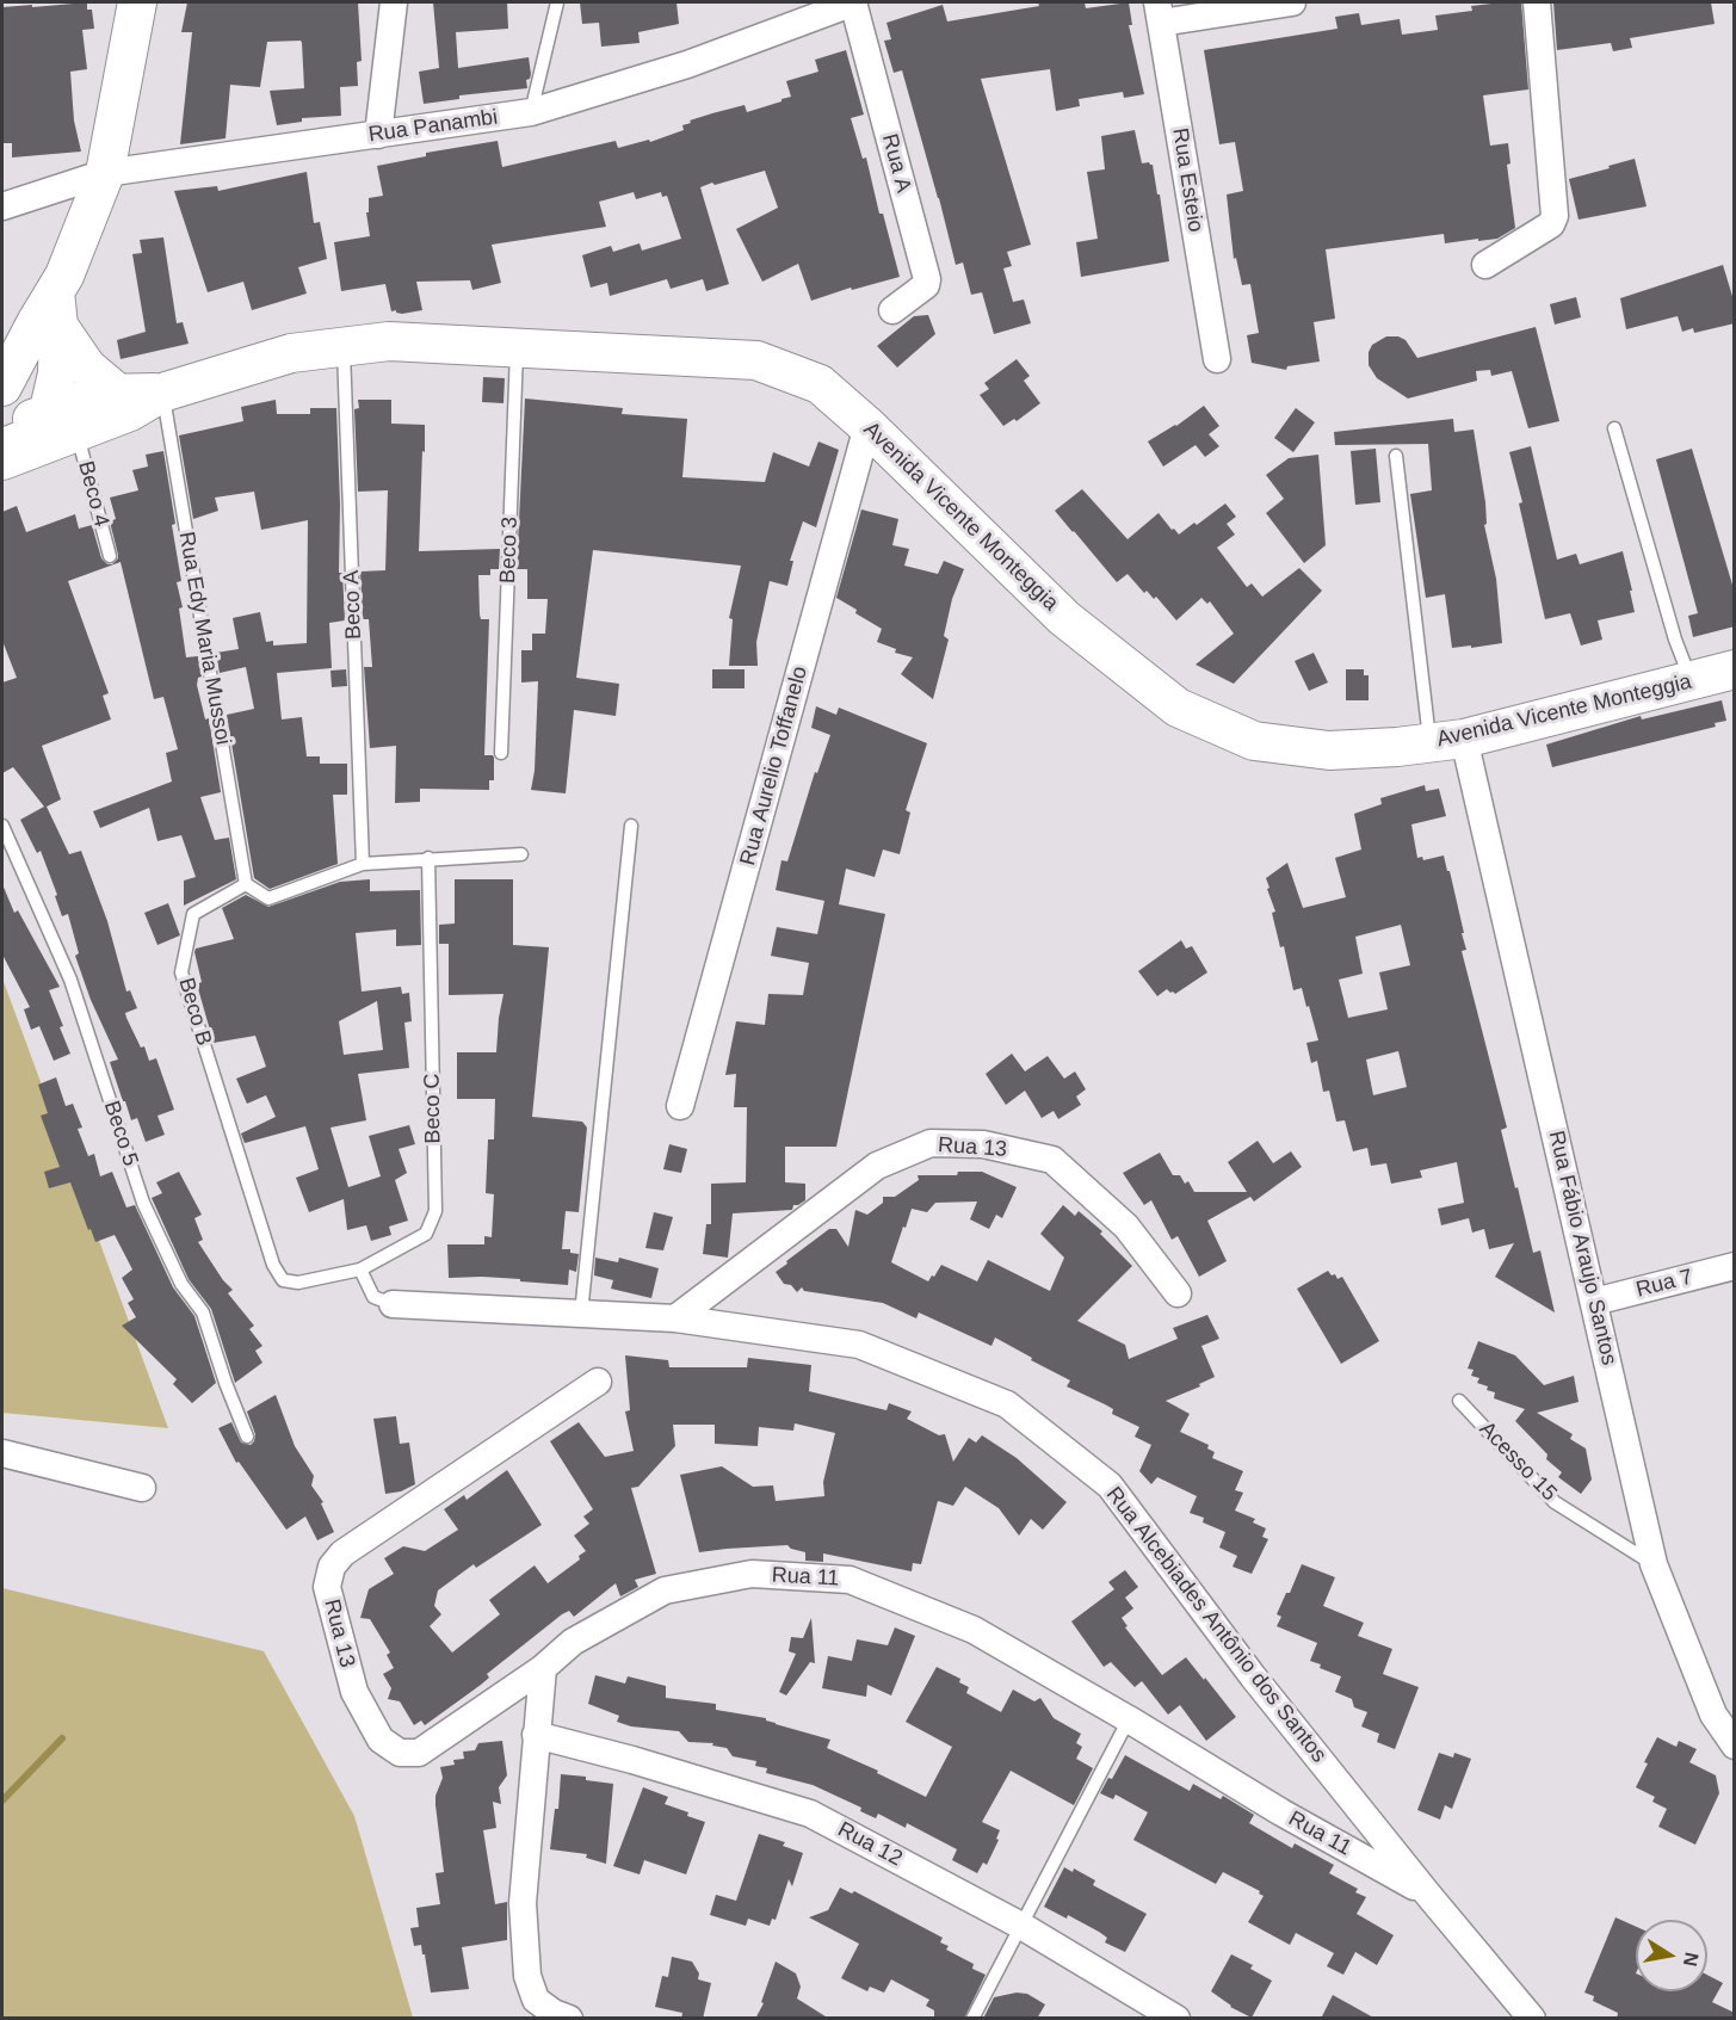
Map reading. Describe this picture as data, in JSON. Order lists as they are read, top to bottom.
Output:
{
  "streets": {
    "main road": ["Avenida Vicente Monteggia"],
    "street": [
      "Rua Panambi",
      "Rua A",
      "Rua Esteio",
      "Rua Aurelio Toffanelo",
      "Rua 13",
      "Rua Fábio Araujo Santos",
      "Rua 7",
      "Rua 11",
      "Rua Alcebiades Antônio dos Santos",
      "Rua 12"
    ],
    "lane": [
      "Beco 4",
      "Beco 3",
      "Beco A",
      "Rua Edy Maria Mussoi",
      "Beco B",
      "Beco C",
      "Beco 5",
      "Acesso 15"
    ]
  },
  "crossings": [
    ["Rua Panambi", "Rua A"],
    ["Beco 4", "Avenida Vicente Monteggia"],
    ["Avenida Vicente Monteggia", "Beco 3"],
    ["Avenida Vicente Monteggia", "Beco A"],
    ["Avenida Vicente Monteggia", "Rua Edy Maria Mussoi"],
    ["Avenida Vicente Monteggia", "Rua Aurelio Toffanelo"],
    ["Avenida Vicente Monteggia", "Rua Fábio Araujo Santos"],
    ["Rua Edy Maria Mussoi", "Beco B"],
    ["Beco B", "Beco C"],
    ["Rua 13", "Rua 11"],
    ["Rua 13", "Rua Alcebiades Antônio dos Santos"],
    ["Rua Fábio Araujo Santos", "Rua 7"],
    ["Rua Fábio Araujo Santos", "Acesso 15"],
    ["Rua 11", "Rua Alcebiades Antônio dos Santos"]
  ],
  "north": "right"
}
